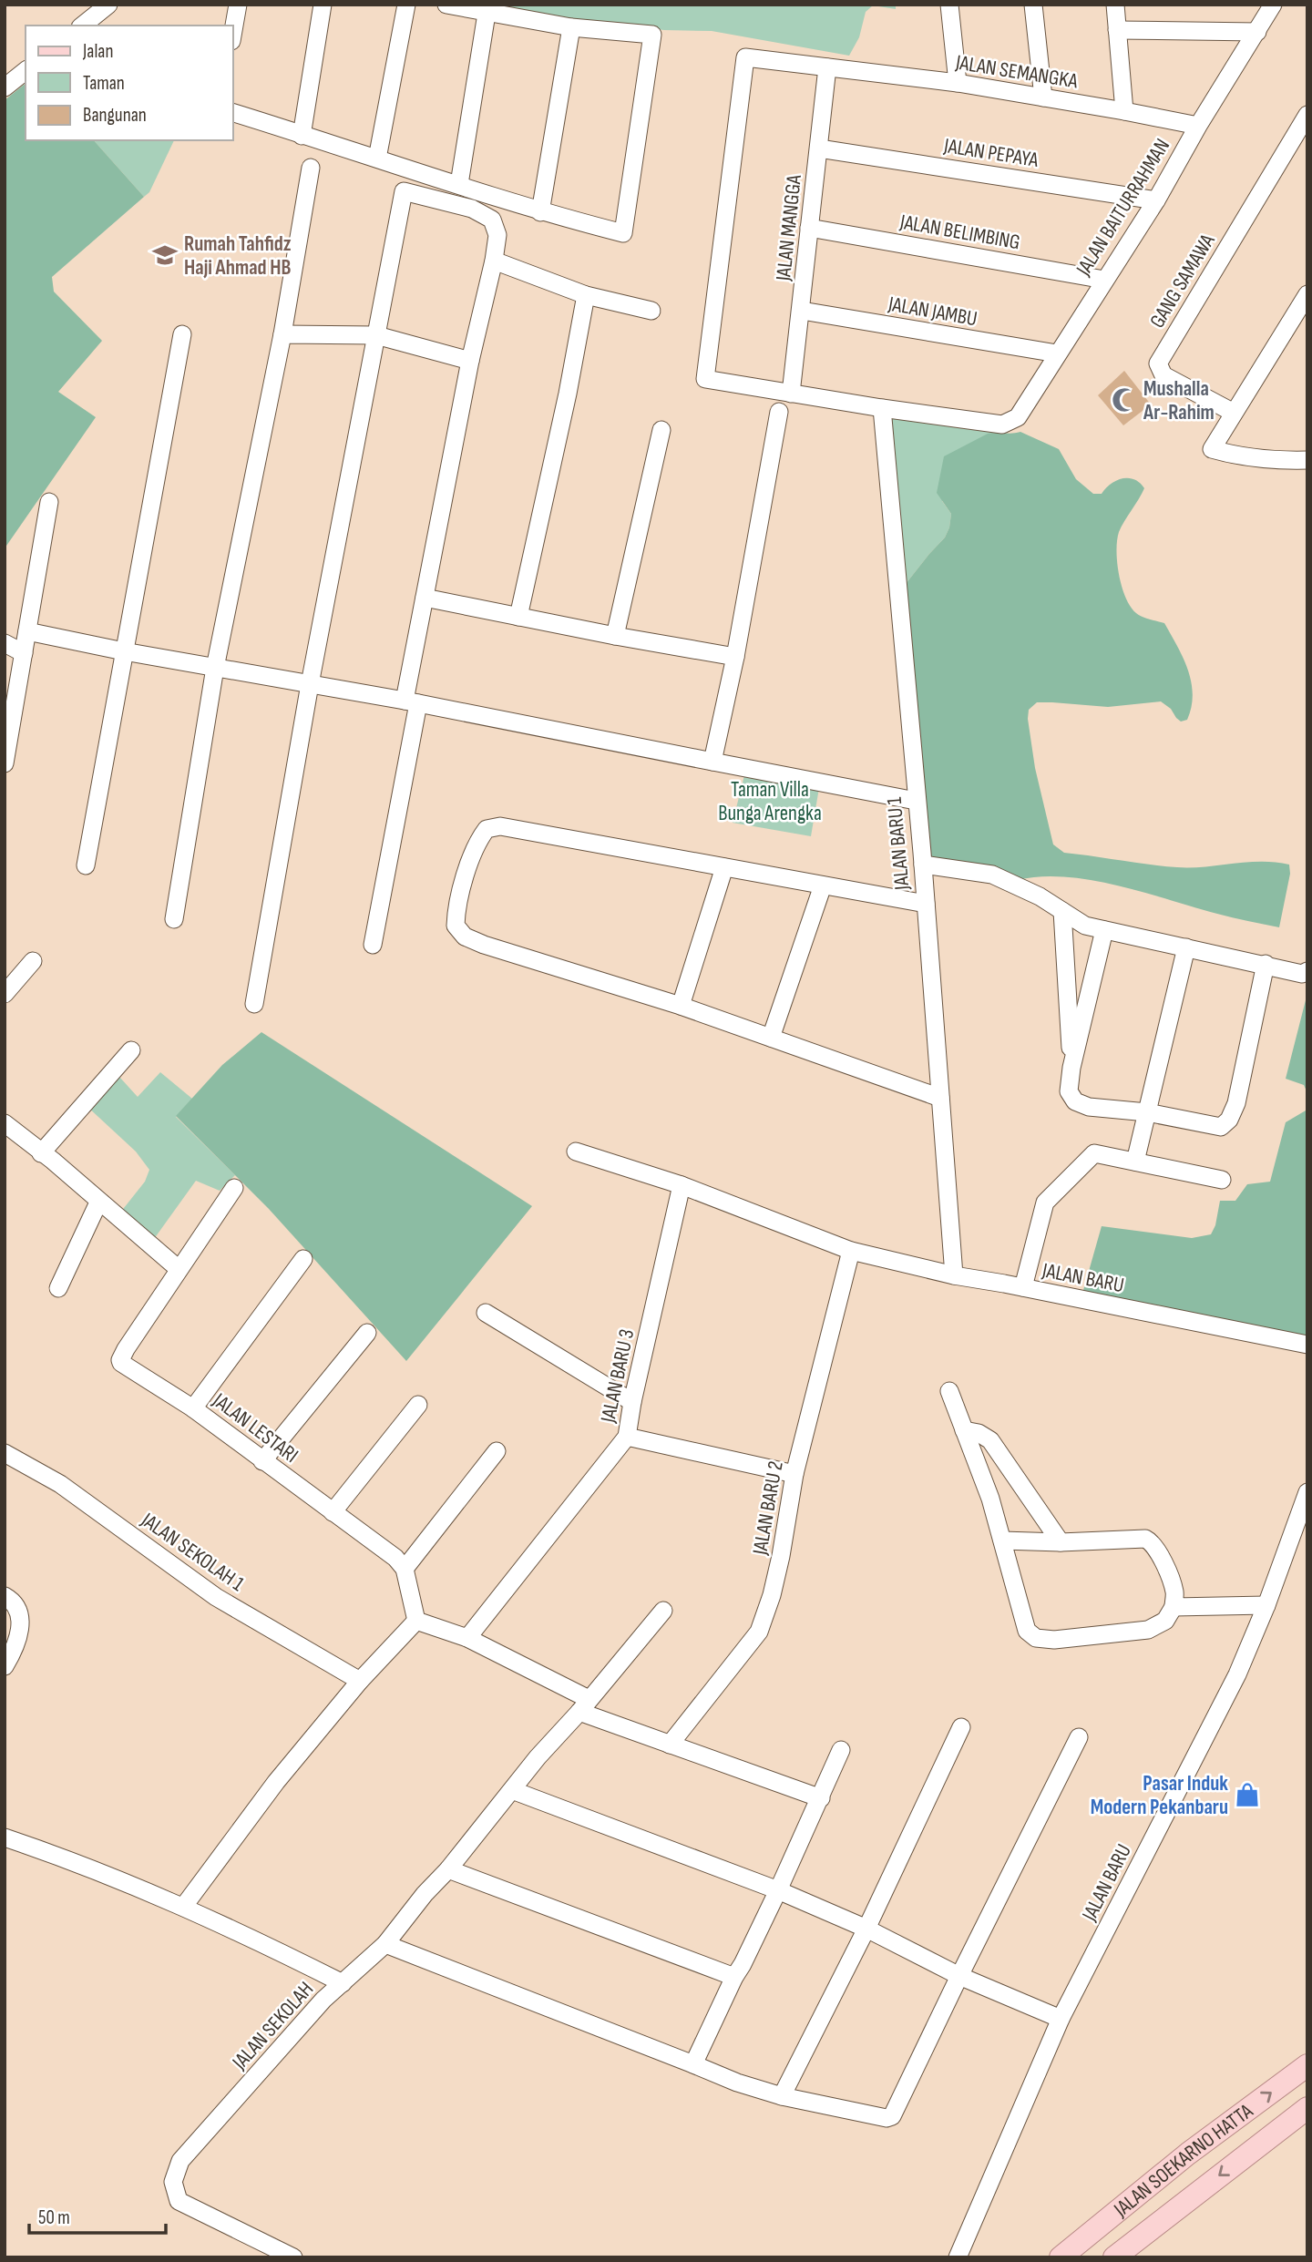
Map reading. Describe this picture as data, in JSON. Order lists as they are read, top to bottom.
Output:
{
  "streets": {
    "main road": ["JALAN SOEKARNO HATTA"],
    "street": [
      "JALAN SEMANGKA",
      "JALAN PEPAYA",
      "JALAN BAITURRAHMAN",
      "JALAN MANGGA",
      "JALAN BELIMBING",
      "GANG SAMAWA",
      "JALAN JAMBU",
      "JALAN BARU 1",
      "JALAN BARU",
      "JALAN BARU 3",
      "JALAN LESTARI",
      "JALAN BARU 2",
      "JALAN SEKOLAH 1",
      "JALAN SEKOLAH"
    ]
  },
  "crossings": [
    ["JALAN SEMANGKA", "JALAN BAITURRAHMAN"],
    ["JALAN SEMANGKA", "JALAN MANGGA"],
    ["JALAN PEPAYA", "JALAN BAITURRAHMAN"],
    ["JALAN PEPAYA", "JALAN MANGGA"],
    ["JALAN BAITURRAHMAN", "JALAN BELIMBING"],
    ["JALAN BAITURRAHMAN", "JALAN JAMBU"],
    ["JALAN BAITURRAHMAN", "JALAN BARU 1"],
    ["JALAN MANGGA", "JALAN BELIMBING"],
    ["JALAN MANGGA", "JALAN JAMBU"],
    ["JALAN BARU 1", "JALAN BARU"],
    ["JALAN BARU", "JALAN BARU 3"],
    ["JALAN BARU", "JALAN BARU 2"]
  ],
  "parks": ["Taman Villa Bunga Arengka"],
  "places": {
    "school or university": ["Rumah Tahfidz Haji Ahmad HB"],
    "mosque": ["Mushalla Ar-Rahim"],
    "shop": ["Pasar Induk Modern Pekanbaru"]
  },
  "legend": ["Jalan", "Taman", "Bangunan"],
  "scale_bar": "50 m"
}
